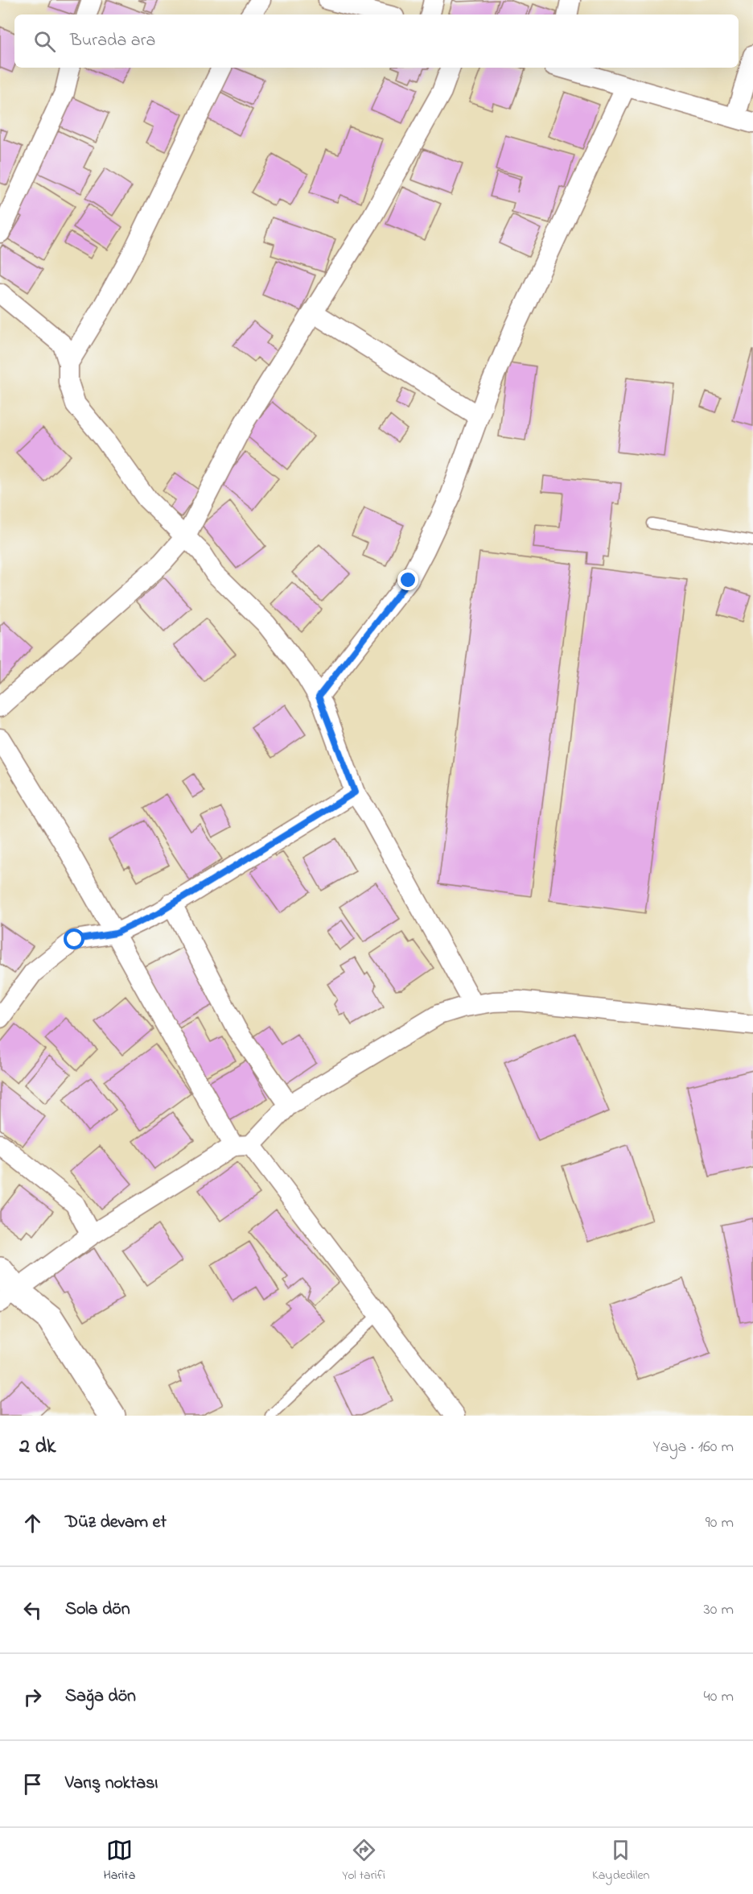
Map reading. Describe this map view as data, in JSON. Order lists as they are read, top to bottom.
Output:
{
  "page": {
    "search": "Burada ara",
    "heading": ["2 dk", "Yaya · 160 m"],
    "list": [
      ["Düz devam et", "90 m"],
      ["Sola dön", "30 m"],
      ["Sağa dön", "40 m"],
      "Varış noktası"
    ],
    "nav": ["Harita", "Yol tarifi", "Kaydedilen"]
  }
}
